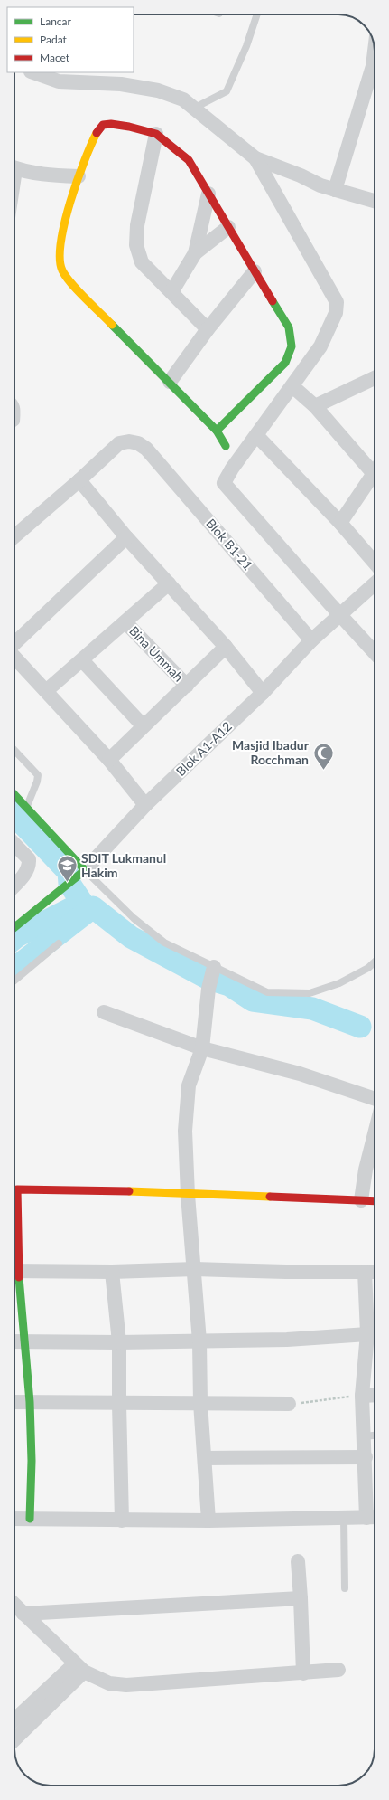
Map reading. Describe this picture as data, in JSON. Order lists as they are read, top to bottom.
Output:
{
  "streets": {
    "street": ["Blok B1-21", "Bina Ummah", "Blok A1-A12"]
  },
  "crossings": [
    ["Blok B1-21", "Blok A1-A12"]
  ],
  "places": {
    "mosque": ["Masjid Ibadur Rocchman"],
    "school or university": ["SDIT Lukmanul Hakim"]
  },
  "legend": ["Lancar", "Padat", "Macet"]
}
